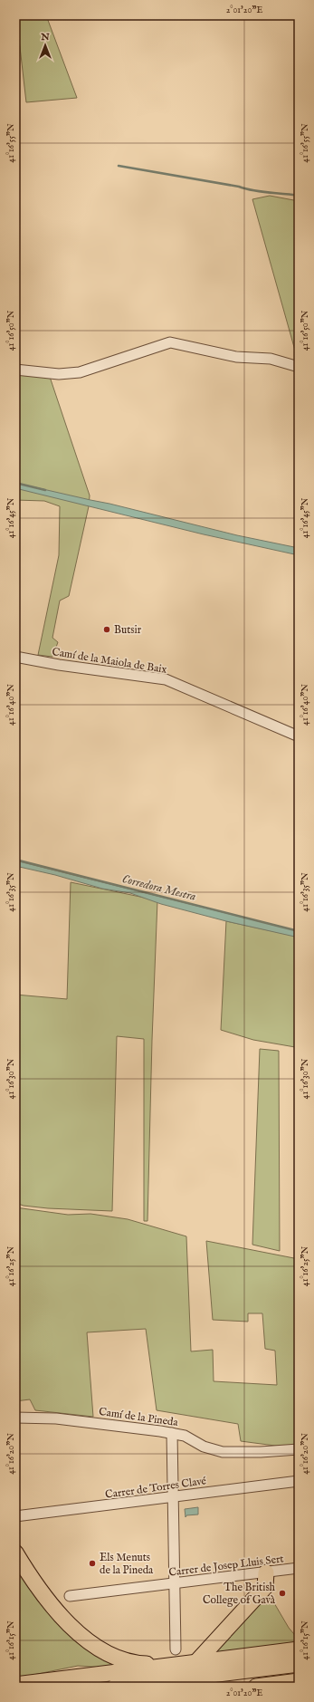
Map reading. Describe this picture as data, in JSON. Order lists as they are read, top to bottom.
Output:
{
  "streets": {
    "street": [
      "Camí de la Maiola de Baix",
      "Camí de la Pineda",
      "Carrer de Torres Clavé",
      "Carrer de Josep Lluis Sert"
    ]
  },
  "water": ["Corredora Mestra"],
  "places": ["Butsir", "Els Menuts de la Pineda", "The British College of Gavà"],
  "north": "top",
  "coordinates": [
    "2°01'20\"E",
    "41°16'55\"N",
    "41°16'50\"N",
    "41°16'45\"N",
    "41°16'40\"N",
    "41°16'35\"N",
    "41°16'30\"N",
    "41°16'25\"N",
    "41°16'20\"N",
    "41°16'15\"N"
  ]
}
